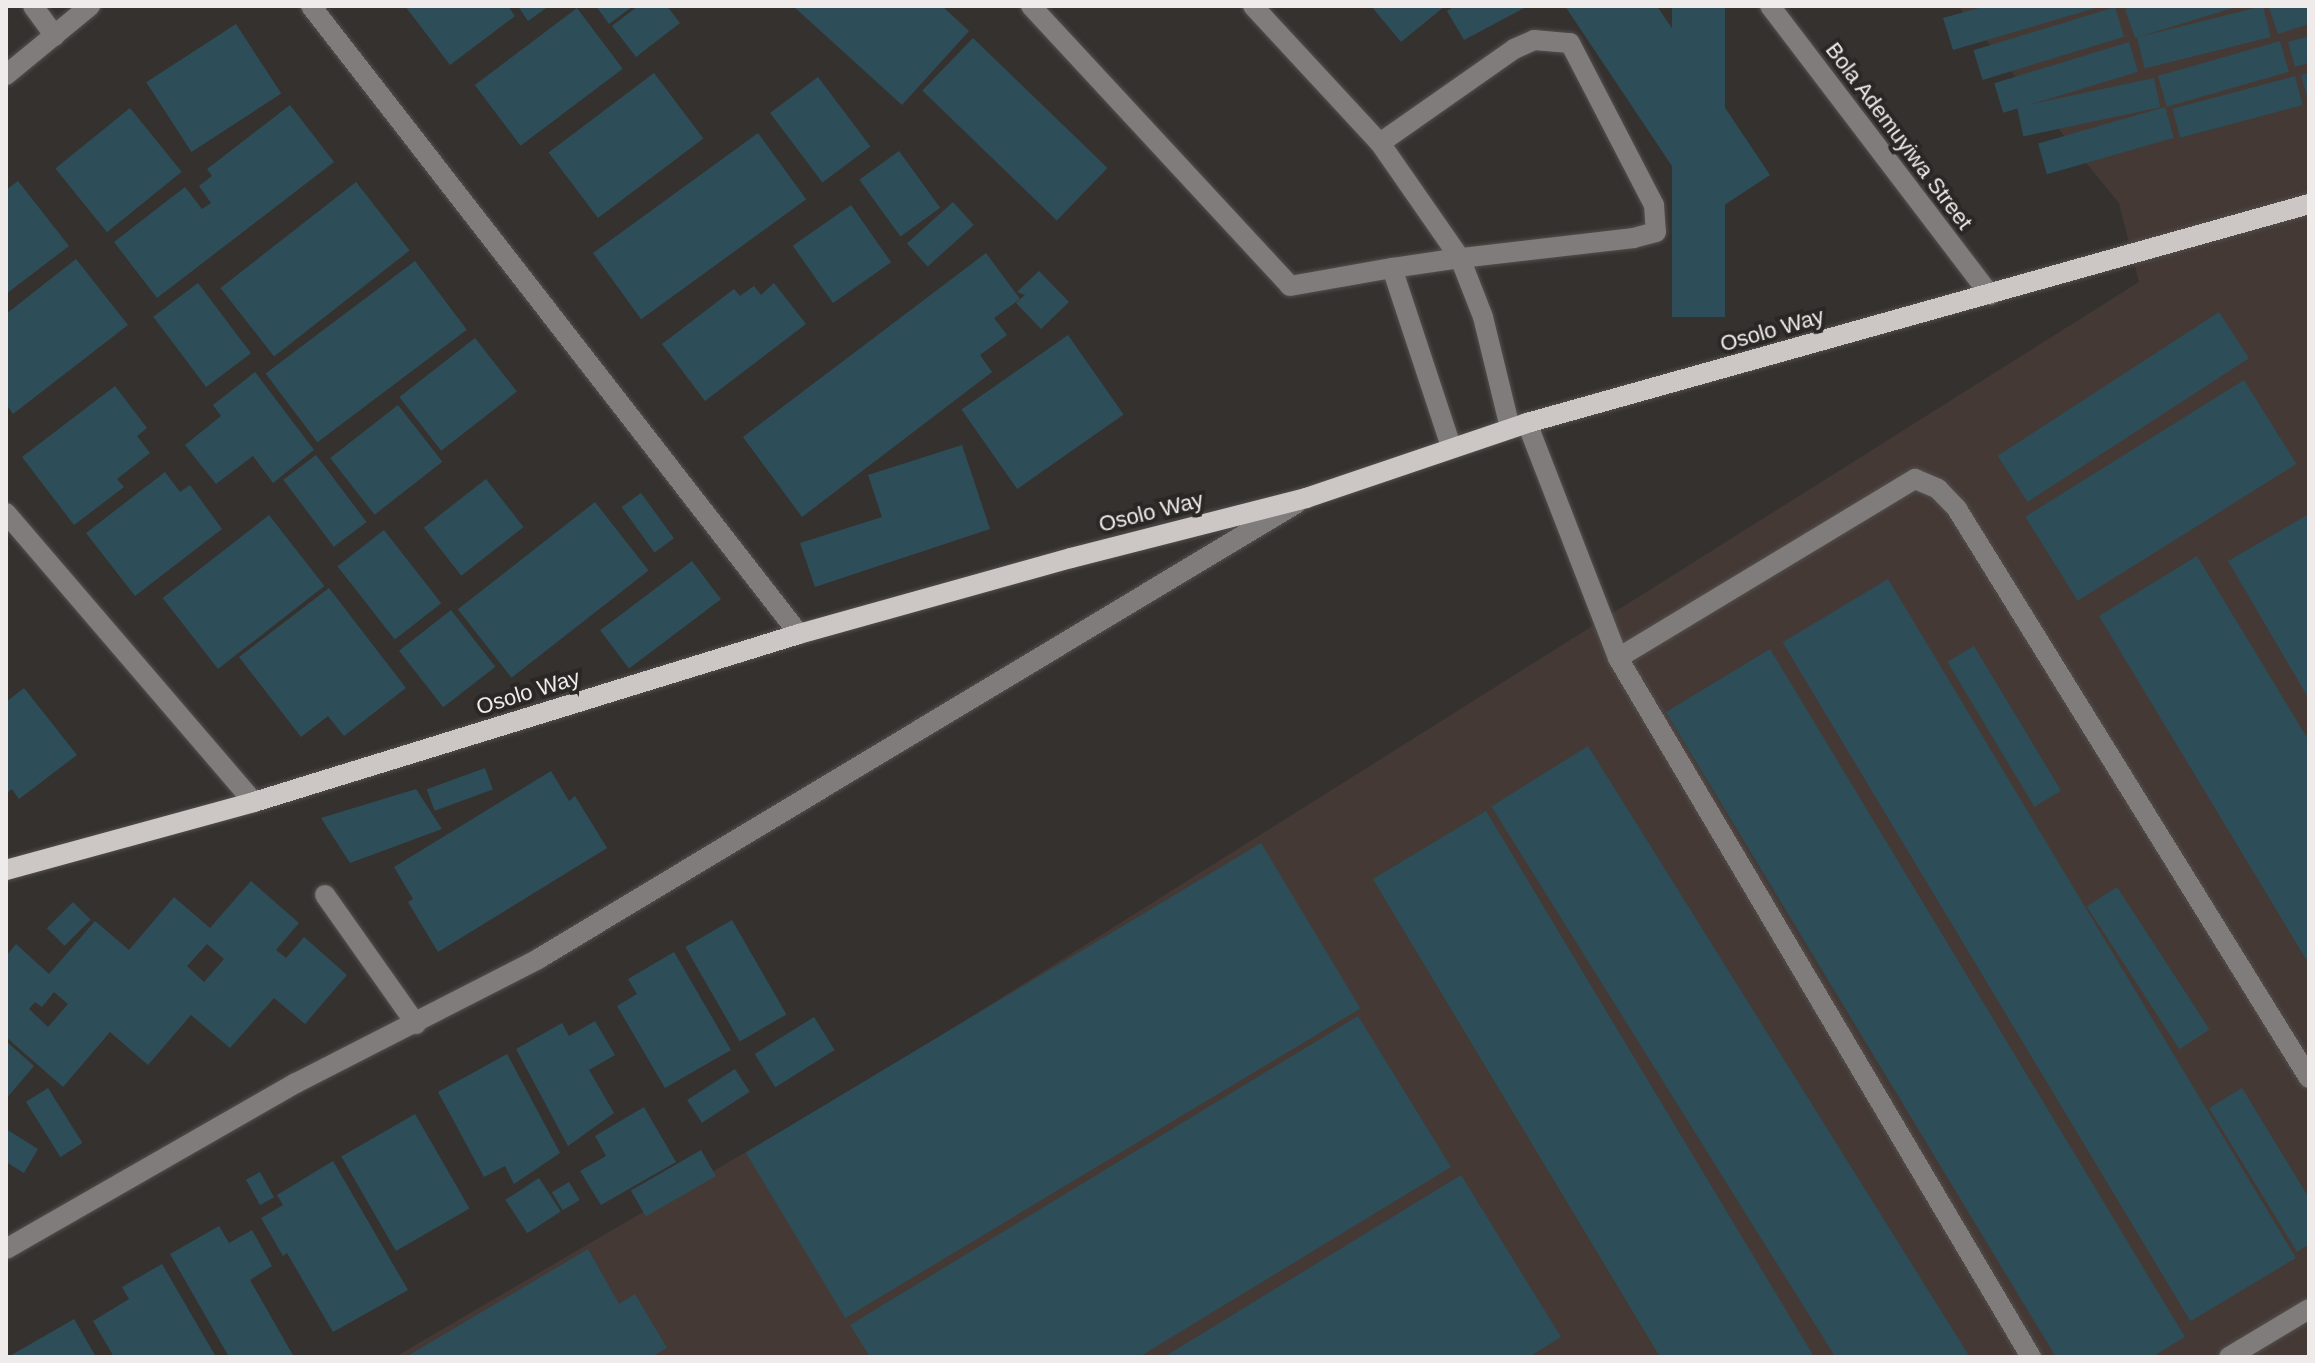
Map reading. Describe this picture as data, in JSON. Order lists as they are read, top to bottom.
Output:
{
  "streets": {
    "main road": ["Osolo Way"],
    "street": ["Bola Ademuyiwa Street"]
  },
  "crossings": [
    ["Bola Ademuyiwa Street", "Osolo Way"]
  ]
}
